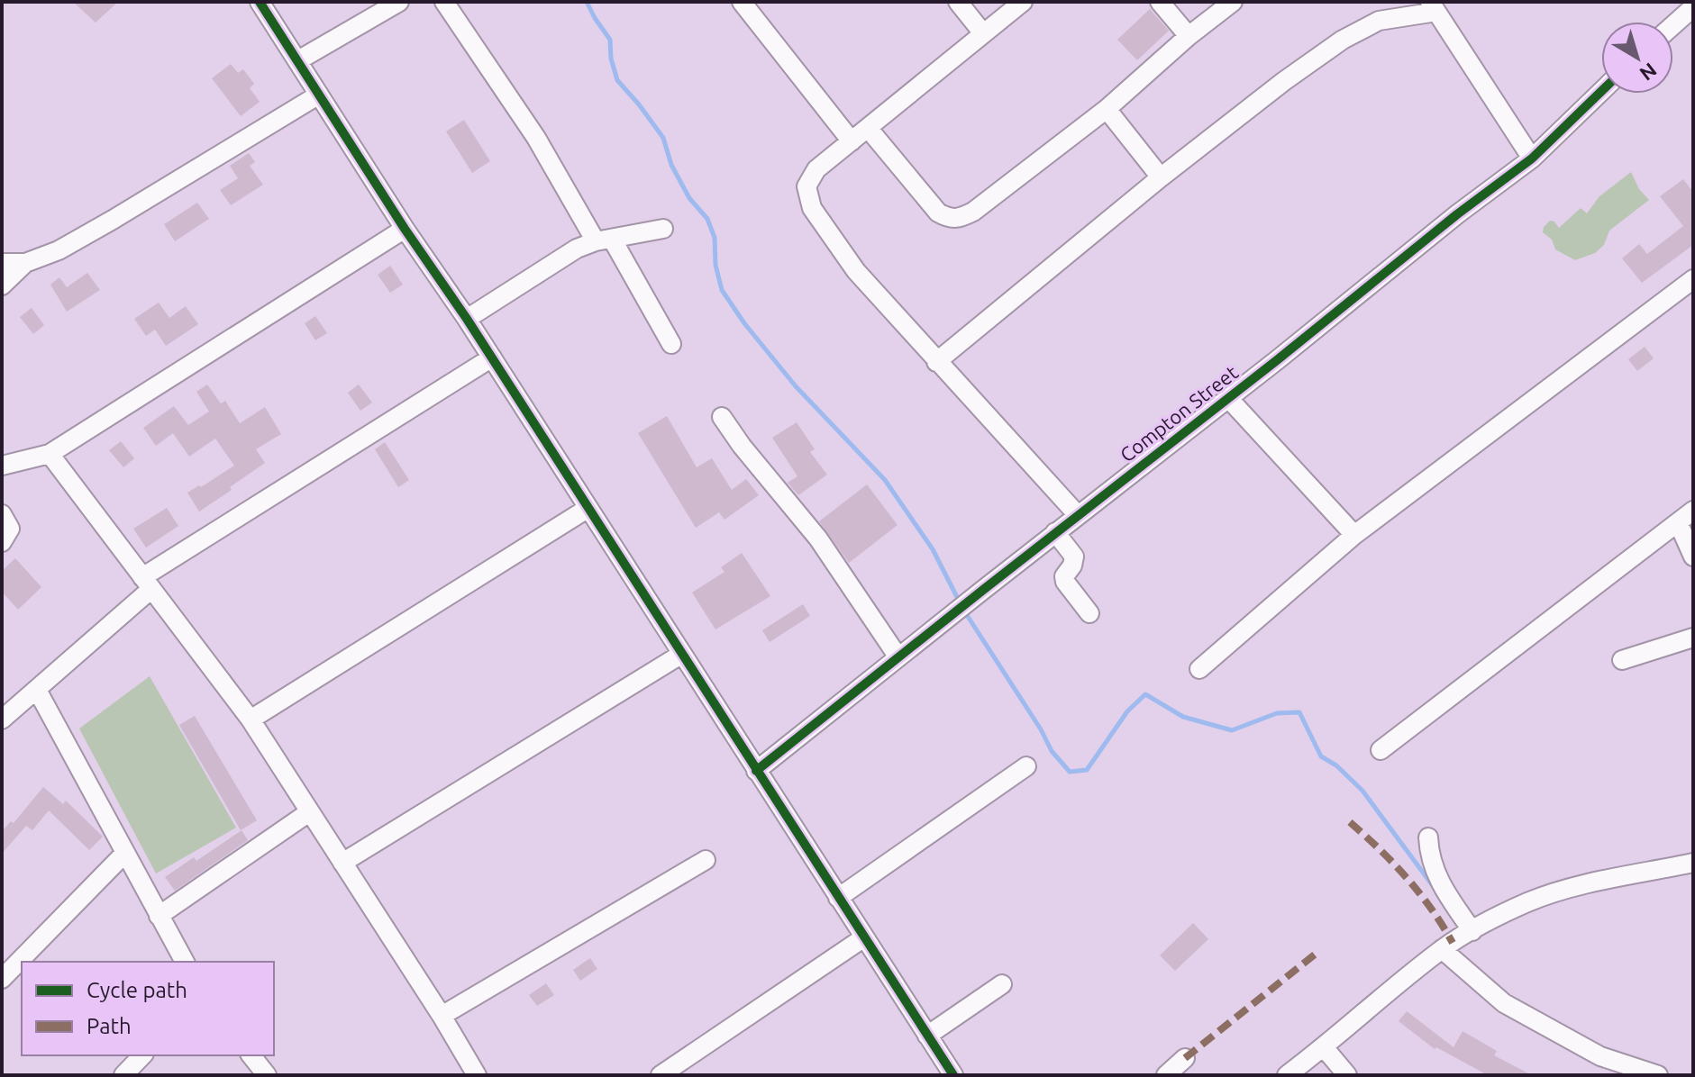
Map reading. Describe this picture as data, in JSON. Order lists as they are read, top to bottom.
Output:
{
  "streets": {
    "street": ["Compton Street"]
  },
  "legend": ["Cycle path", "Path"],
  "north": "bottom right"
}
